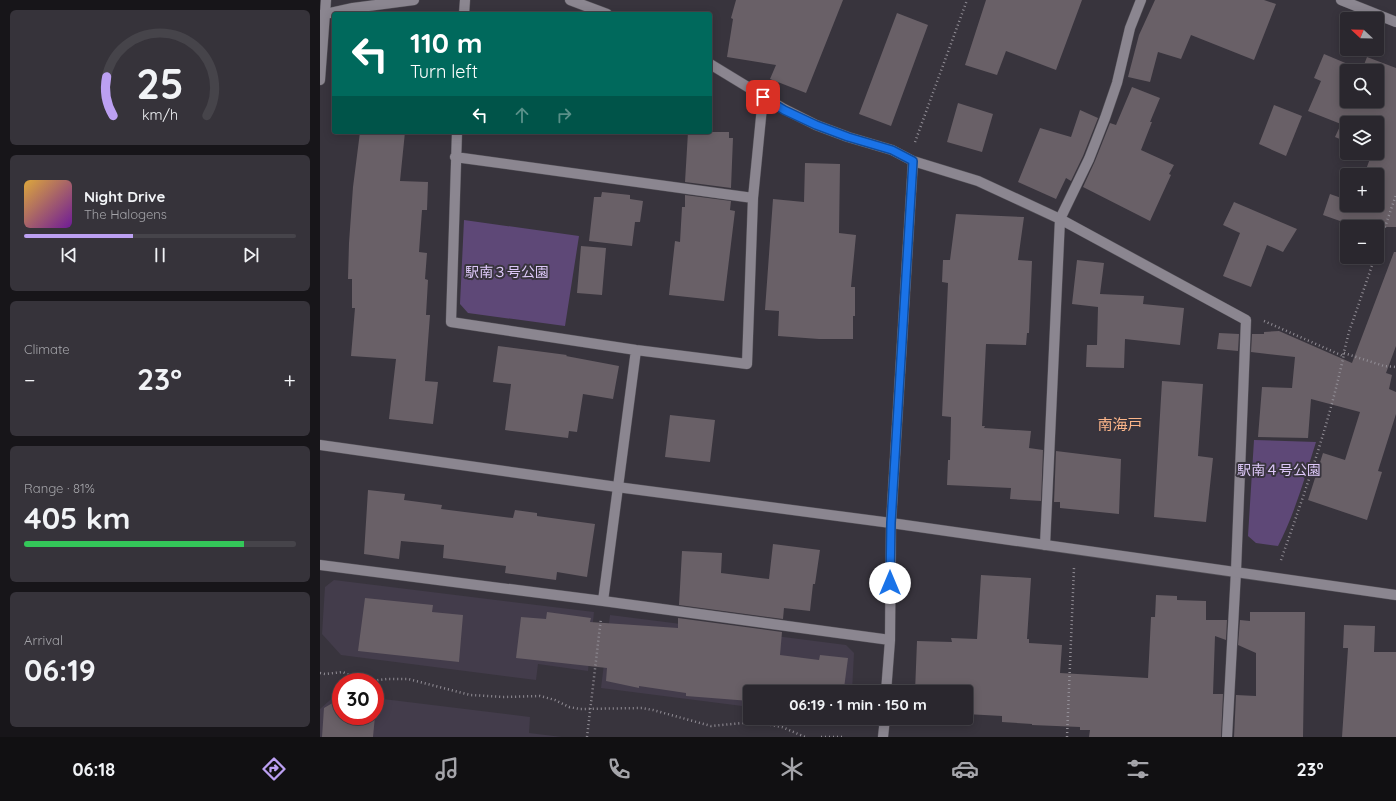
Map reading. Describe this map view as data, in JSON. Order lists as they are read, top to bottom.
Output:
{
  "districts": ["南海戸"],
  "parks": ["駅南３号公園", "駅南４号公園"],
  "north": "left",
  "page": {
    "map_buttons": ["+", "−"],
    "turn": ["110 m", "Turn left"],
    "song": ["Night Drive", "The Halogens"],
    "tile": [
      "Climate",
      ["Range · 81%", "405 km"],
      ["Arrival", "06:19"]
    ],
    "heat": ["−", "23°", "+"],
    "limit": "30",
    "trip": "06:19 · 1 min · 150 m",
    "tabs": ["06:18", "23°"],
    "gauge": ["25", "km/h"]
  }
}
